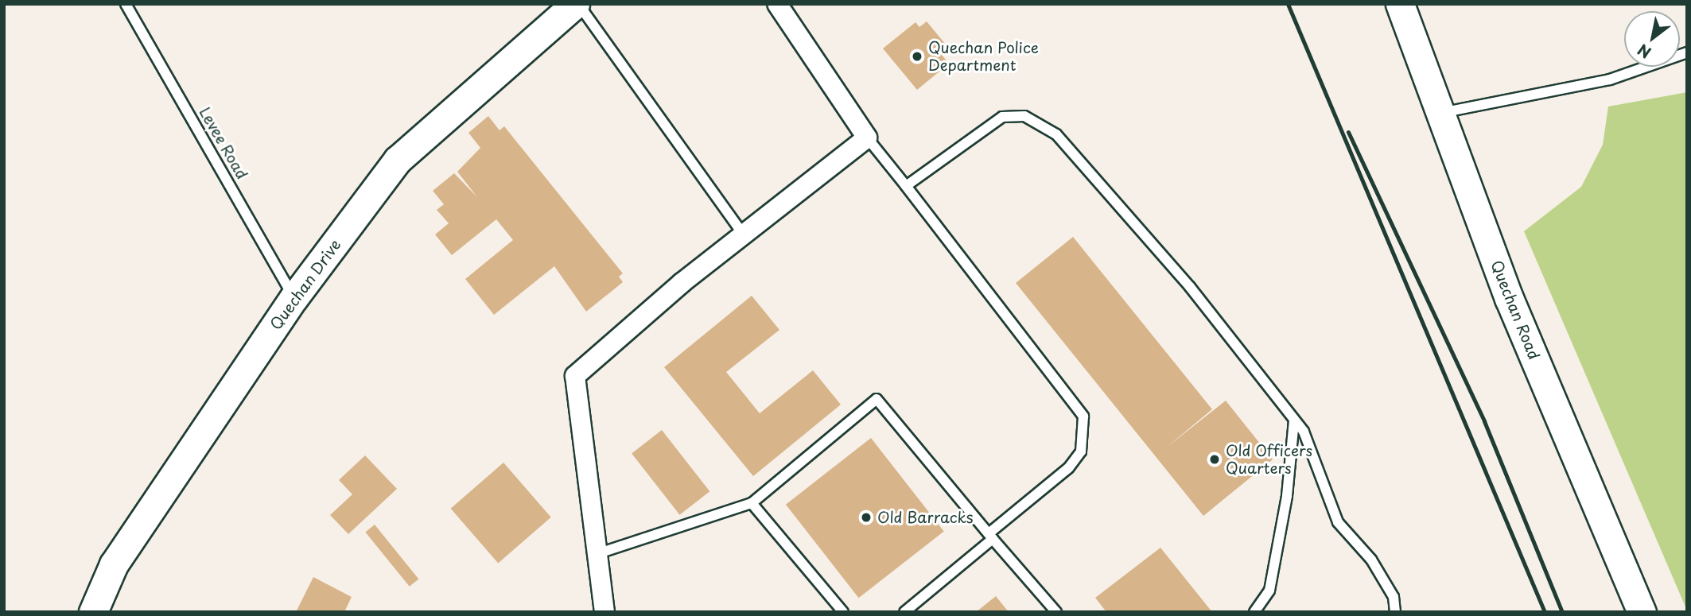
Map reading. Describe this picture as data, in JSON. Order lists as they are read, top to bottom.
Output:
{
  "streets": {
    "street": ["Quechan Drive", "Quechan Road"],
    "lane": ["Levee Road"]
  },
  "crossings": [
    ["Levee Road", "Quechan Drive"]
  ],
  "places": ["Quechan Police Department", "Old Officers Quarters", "Old Barracks"],
  "north": "bottom left"
}
